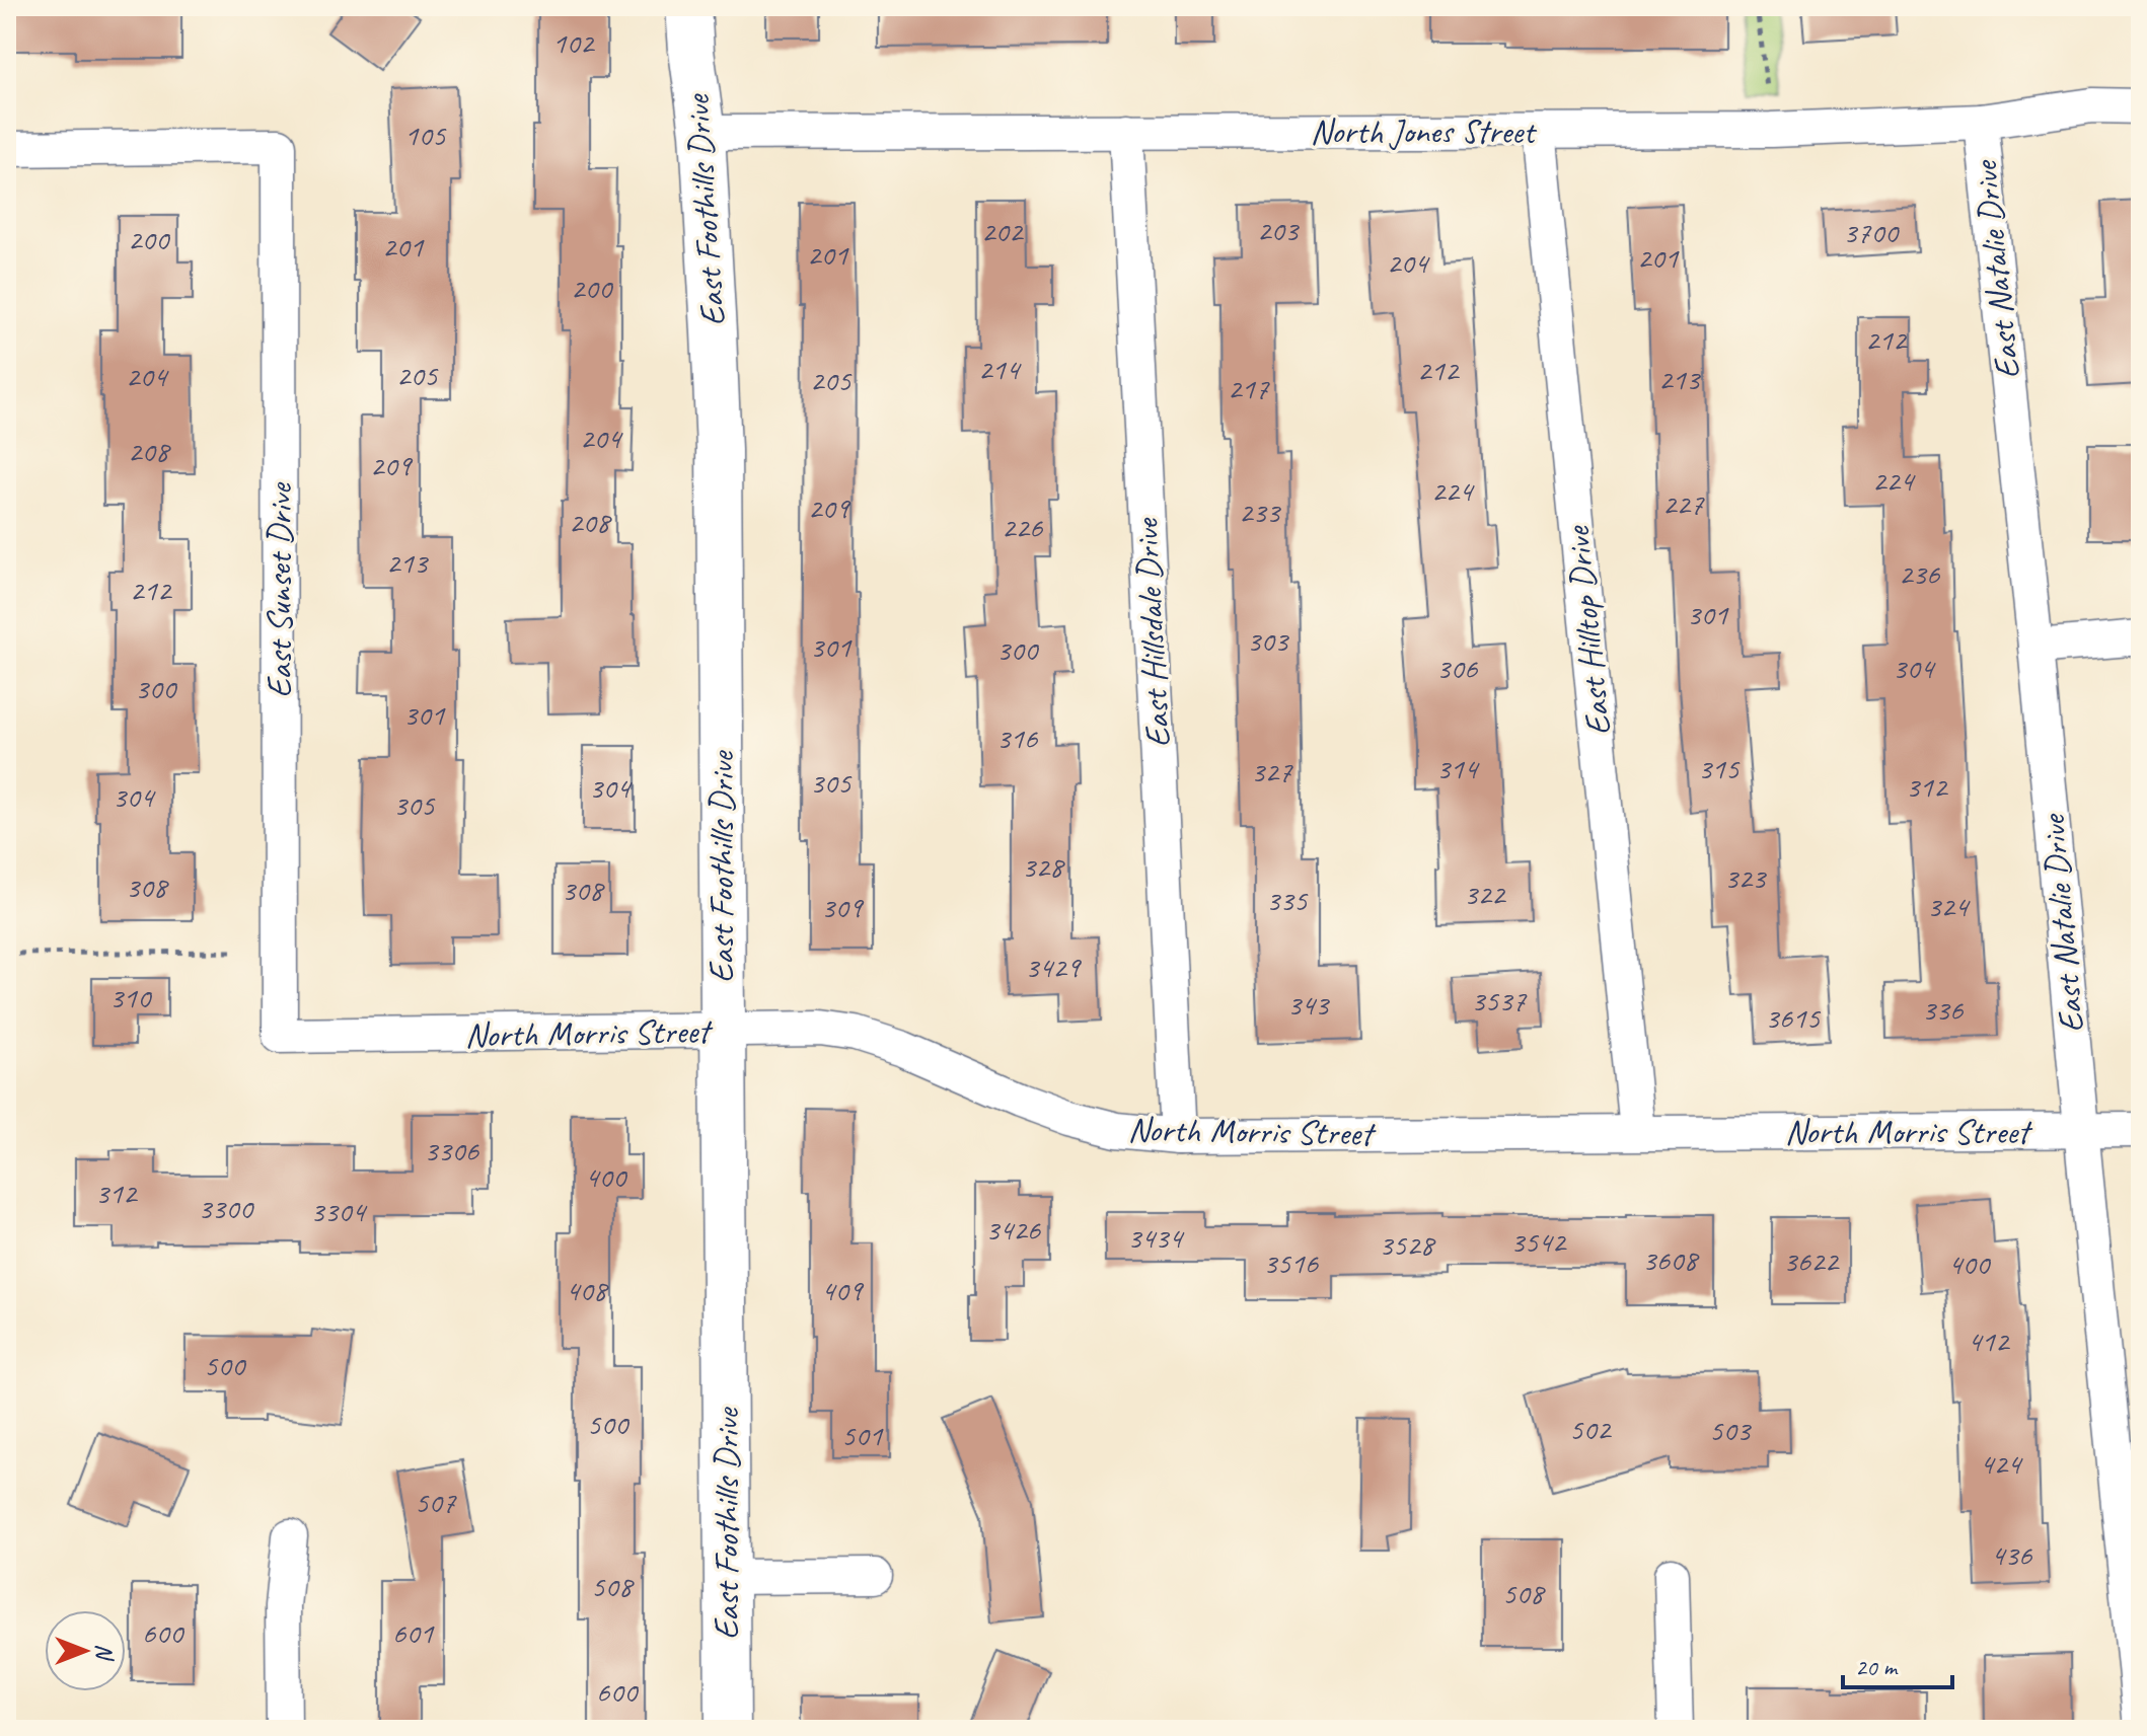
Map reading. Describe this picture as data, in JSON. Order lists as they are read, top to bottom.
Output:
{
  "streets": {
    "street": [
      "North Jones Street",
      "East Foothills Drive",
      "East Natalie Drive",
      "East Sunset Drive",
      "East Hilltop Drive",
      "East Hillsdale Drive",
      "North Morris Street"
    ]
  },
  "crossings": [
    ["North Jones Street", "East Foothills Drive"],
    ["North Jones Street", "East Natalie Drive"],
    ["North Jones Street", "East Hilltop Drive"],
    ["North Jones Street", "East Hillsdale Drive"],
    ["East Foothills Drive", "North Morris Street"],
    ["East Natalie Drive", "North Morris Street"],
    ["East Sunset Drive", "North Morris Street"],
    ["East Hilltop Drive", "North Morris Street"],
    ["East Hillsdale Drive", "North Morris Street"]
  ],
  "house_numbers": [
    "102",
    "105",
    "203",
    "202",
    "3700",
    "200",
    "201",
    "201",
    "201",
    "204",
    "200",
    "212",
    "214",
    "212",
    "205",
    "204",
    "213",
    "205",
    "217",
    "204",
    "208",
    "209",
    "224",
    "224",
    "227",
    "209",
    "233",
    "208",
    "226",
    "213",
    "236",
    "212",
    "301",
    "303",
    "301",
    "300",
    "306",
    "304",
    "300",
    "301",
    "316",
    "314",
    "315",
    "327",
    "305",
    "312",
    "304",
    "304",
    "305",
    "328",
    "323",
    "308",
    "308",
    "322",
    "335",
    "324",
    "309",
    "3429",
    "310",
    "3537",
    "343",
    "336",
    "3615",
    "3306",
    "400",
    "312",
    "3300",
    "3304",
    "3426",
    "3434",
    "3542",
    "3528",
    "3608",
    "3622",
    "3516",
    "400",
    "408",
    "409",
    "412",
    "500",
    "500",
    "502",
    "503",
    "501",
    "424",
    "507",
    "436",
    "508",
    "508",
    "600",
    "601",
    "600"
  ],
  "scale_bar": "20 m",
  "north": "right"
}
